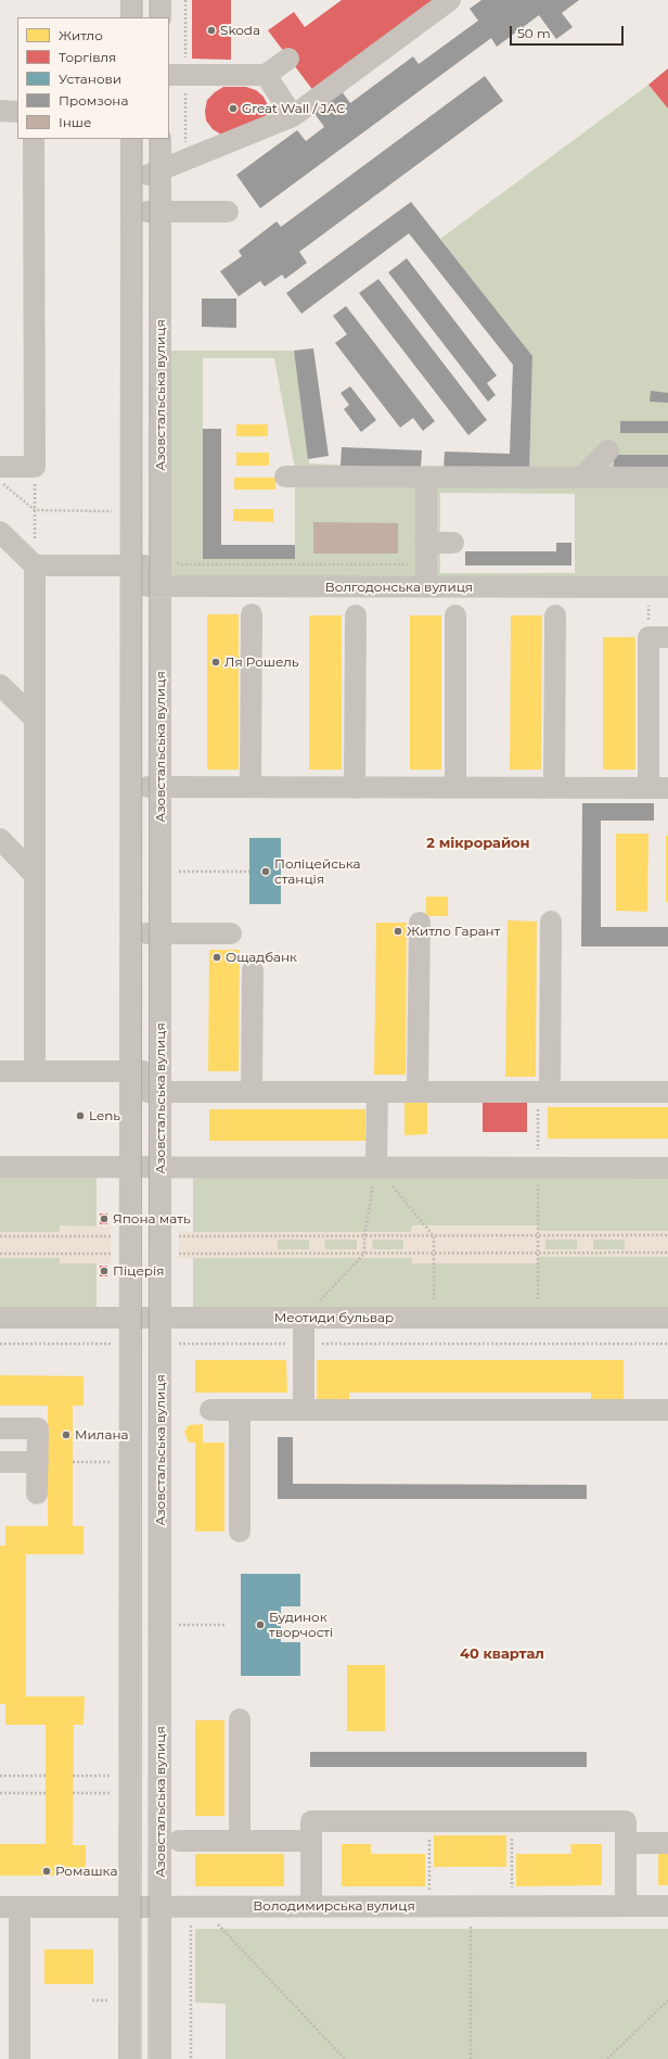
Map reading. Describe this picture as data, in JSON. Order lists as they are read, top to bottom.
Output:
{
  "streets": {
    "street": [
      "Азовстальська вулиця",
      "Волгодонська вулиця",
      "Меотиди бульвар",
      "Володимирська вулиця"
    ]
  },
  "crossings": [
    ["Азовстальська вулиця", "Волгодонська вулиця"],
    ["Азовстальська вулиця", "Меотиди бульвар"],
    ["Азовстальська вулиця", "Володимирська вулиця"]
  ],
  "districts": ["2 мікрорайон", "40 квартал"],
  "places": [
    "Skoda",
    "Great Wall / JAC",
    "Ля Рошель",
    "Поліцейська станція",
    "Житло Гарант",
    "Ощадбанк",
    "Lenь",
    "Япона мать",
    "Піцерія",
    "Милана",
    "Будинок творчості",
    "Ромашка"
  ],
  "legend": [
    "Житло",
    "Торгівля",
    "Установи",
    "Промзона",
    "Інше"
  ],
  "scale_bar": "50 m"
}
